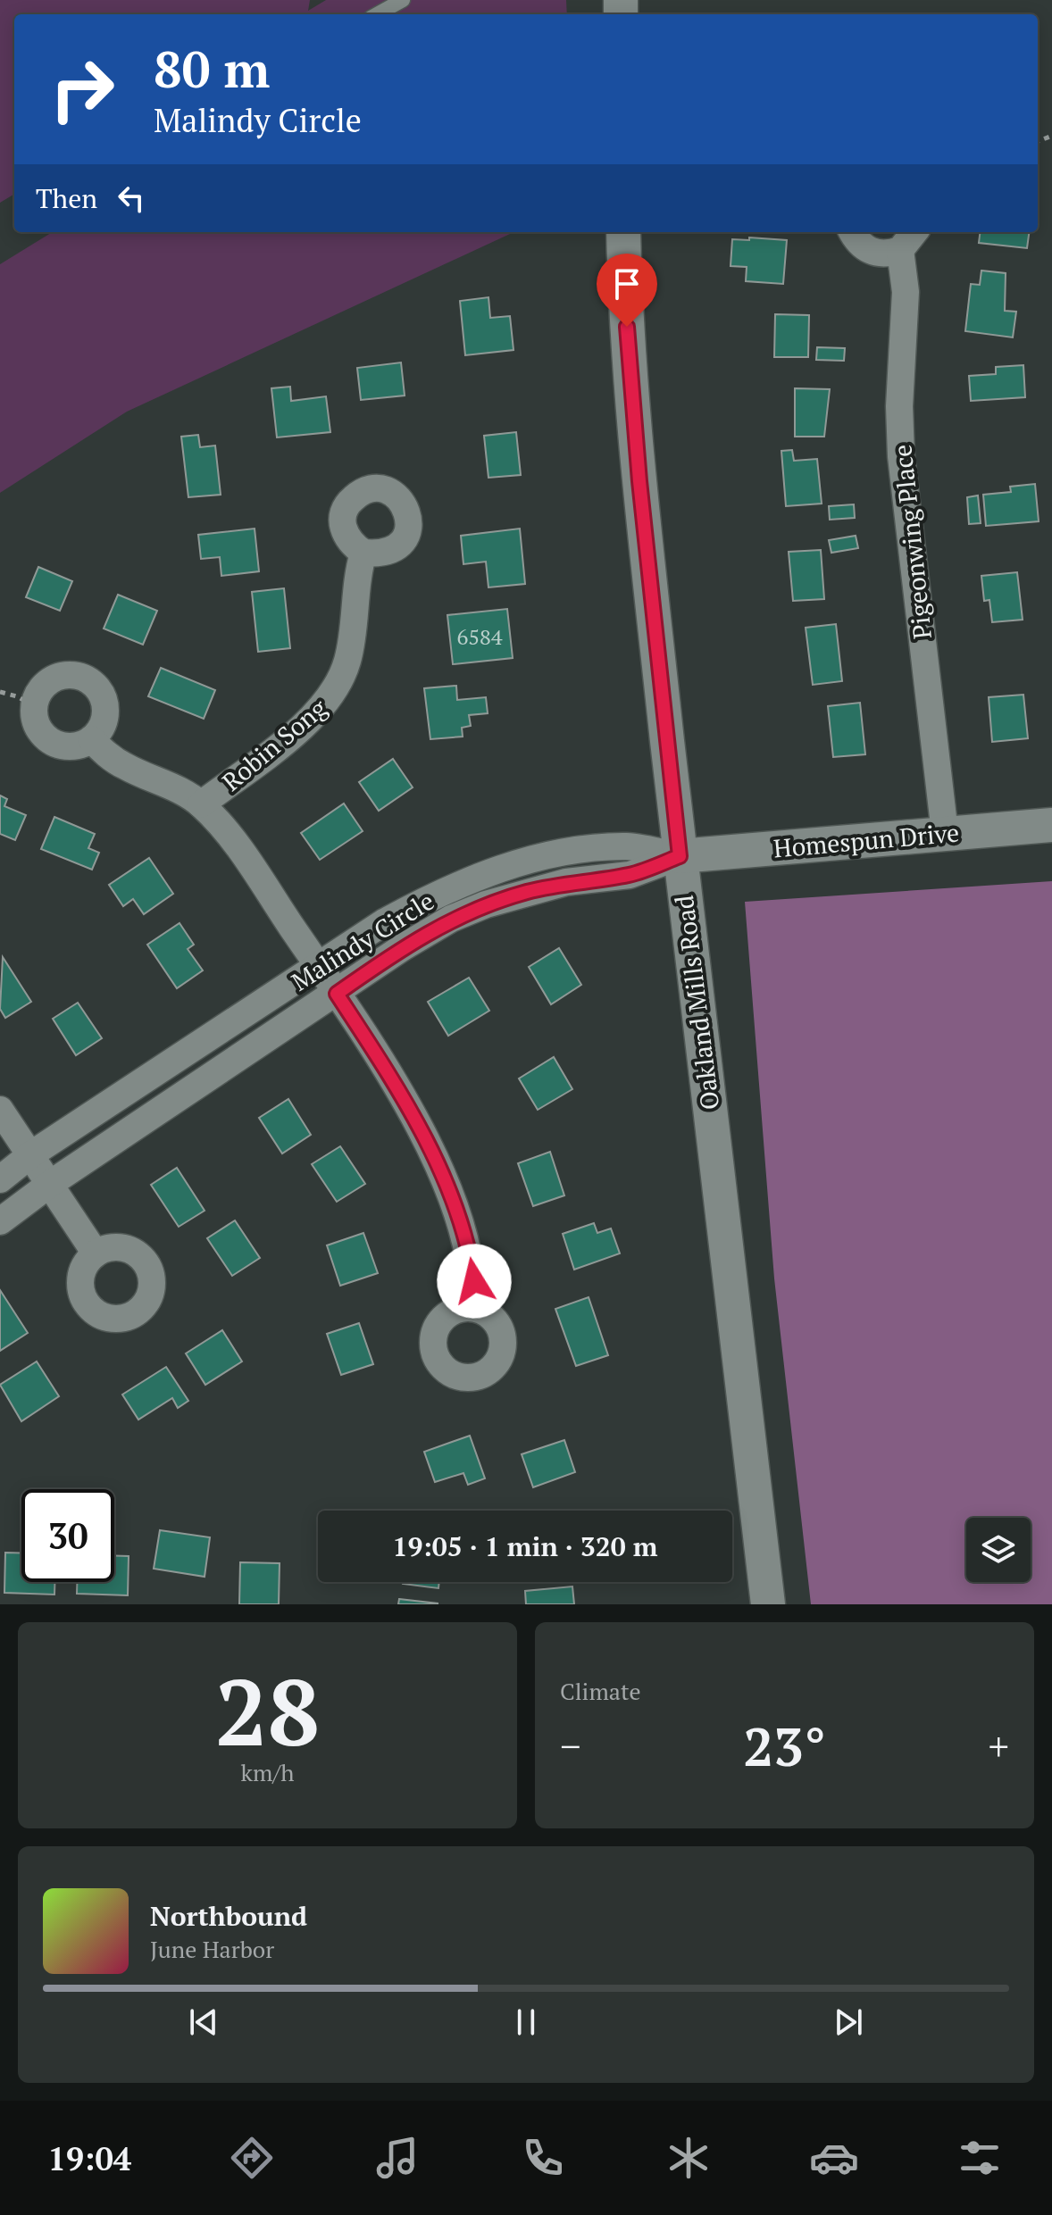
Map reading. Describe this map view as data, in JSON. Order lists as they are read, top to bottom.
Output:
{
  "streets": {
    "street": [
      "Pigeonwing Place",
      "Robin Song",
      "Homespun Drive",
      "Malindy Circle",
      "Oakland Mills Road"
    ]
  },
  "crossings": [
    ["Pigeonwing Place", "Homespun Drive"],
    ["Homespun Drive", "Malindy Circle"],
    ["Homespun Drive", "Oakland Mills Road"],
    ["Malindy Circle", "Oakland Mills Road"]
  ],
  "house_numbers": ["6584"],
  "page": {
    "turn": ["80 m", "Malindy Circle"],
    "then": "Then",
    "limit": "30",
    "trip": "19:05 · 1 min · 320 m",
    "tile": [
      ["28", "km/h"],
      "Climate"
    ],
    "heat": ["−", "23°", "+"],
    "song": ["Northbound", "June Harbor"],
    "tabs": "19:04"
  }
}
